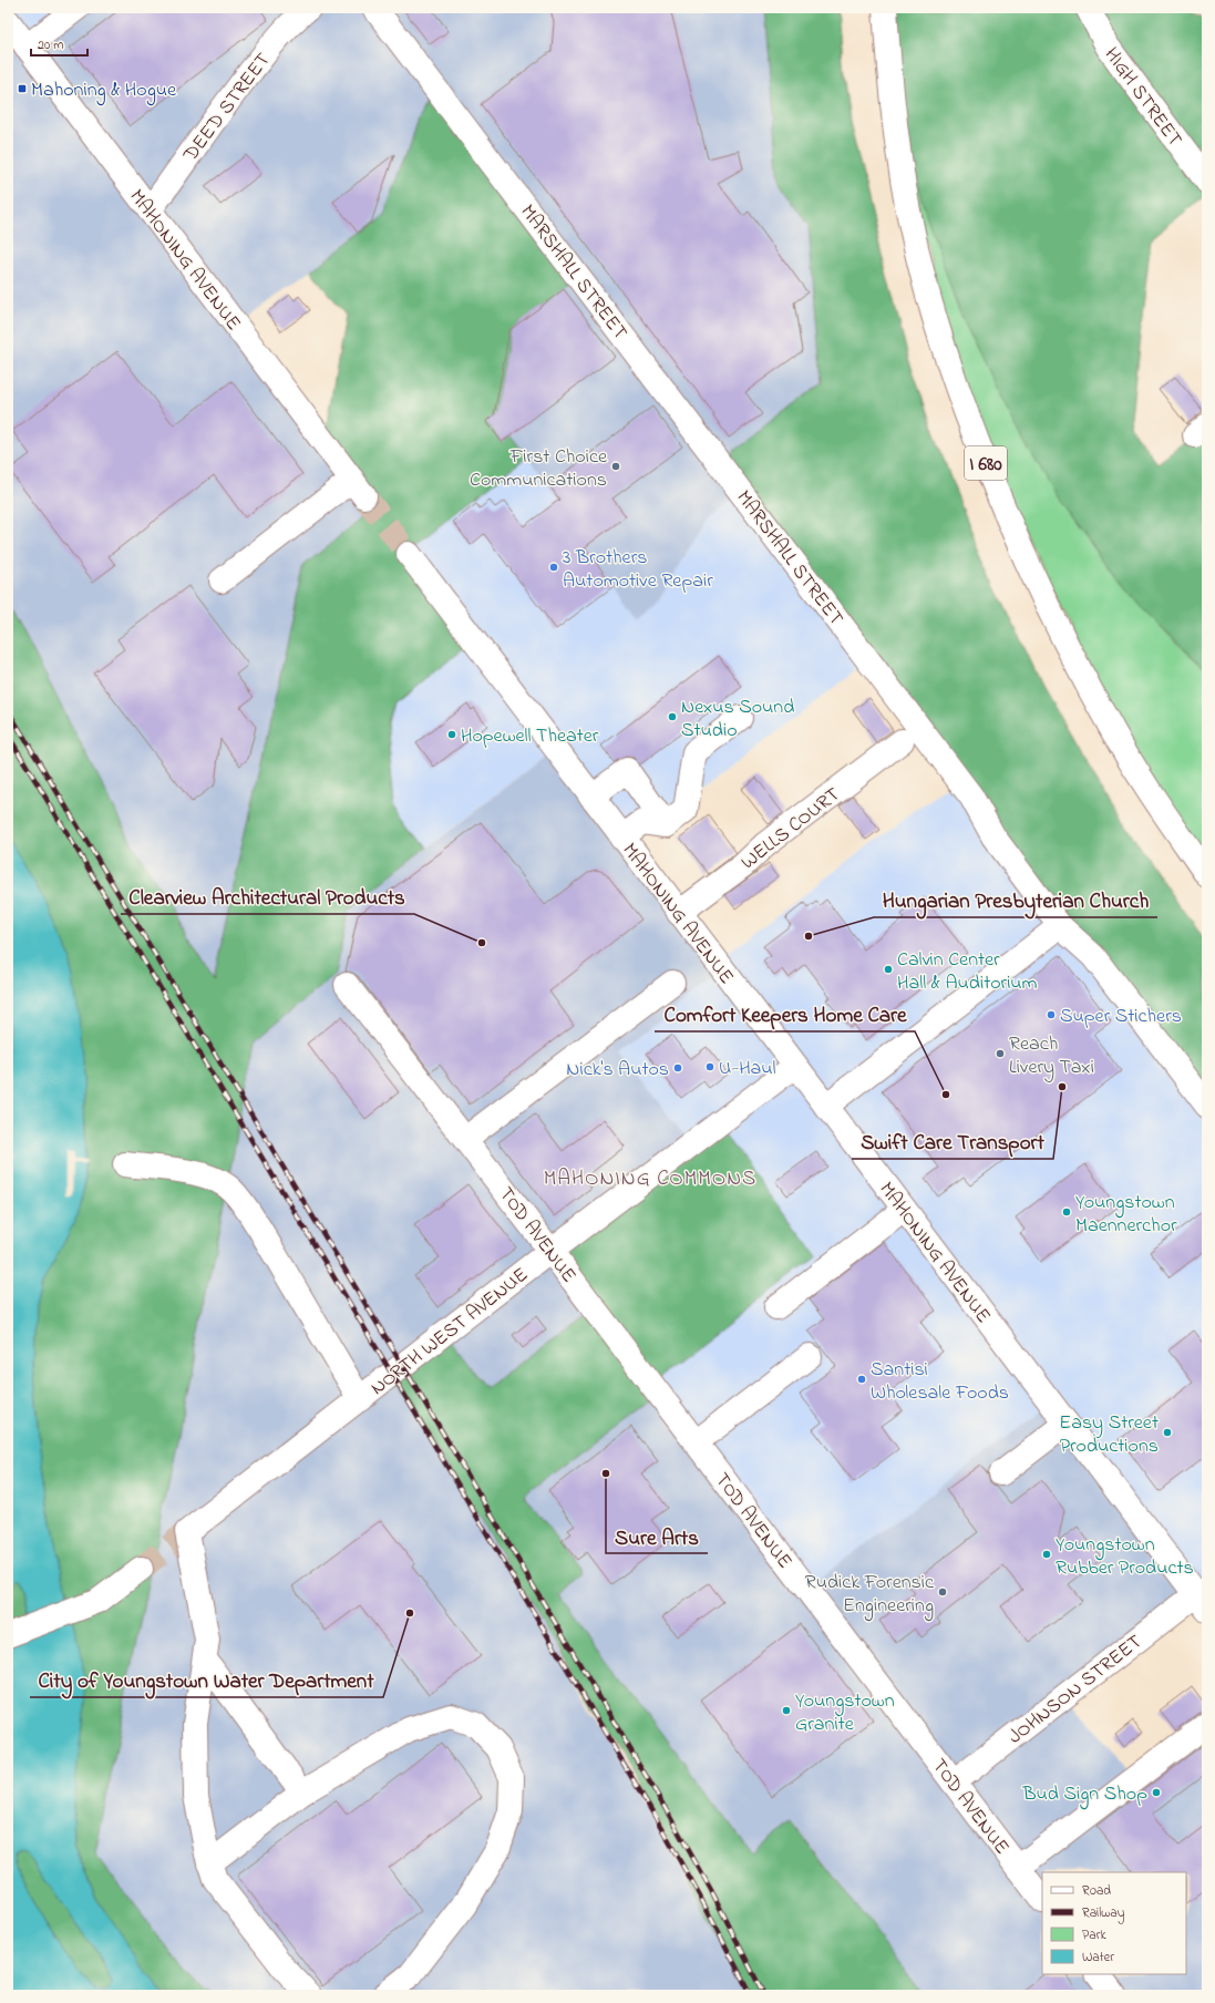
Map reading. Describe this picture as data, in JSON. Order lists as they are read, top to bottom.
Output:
{
  "streets": {
    "main road": [
      "HIGH STREET",
      "DEED STREET",
      "MAHONING AVENUE",
      "MARSHALL STREET",
      "I 680",
      "WELLS COURT",
      "TOD AVENUE",
      "NORTH WEST AVENUE",
      "JOHNSON STREET"
    ]
  },
  "crossings": [
    ["DEED STREET", "MAHONING AVENUE"],
    ["MAHONING AVENUE", "WELLS COURT"],
    ["MAHONING AVENUE", "NORTH WEST AVENUE"],
    ["MAHONING AVENUE", "JOHNSON STREET"],
    ["TOD AVENUE", "NORTH WEST AVENUE"],
    ["TOD AVENUE", "JOHNSON STREET"]
  ],
  "districts": ["MAHONING COMMONS"],
  "places": {
    "transit": ["Mahoning & Hogue"],
    "other": [
      "First Choice Communications",
      "3 Brothers Automotive Repair",
      "Nexus Sound Studio",
      "Hopewell Theater",
      "Hungarian Presbyterian Church",
      "Clearview Architectural Products",
      "Calvin Center Hall & Auditorium",
      "Super Stichers",
      "Reach Livery Taxi",
      "U-Haul",
      "Nick's Autos",
      "Swift Care Transport",
      "Comfort Keepers Home Care",
      "Youngstown Maennerchor",
      "Santisi Wholesale Foods",
      "Easy Street Productions",
      "Sure Arts",
      "Youngstown Rubber Products",
      "Rudick Forensic Engineering",
      "City of Youngstown Water Department",
      "Youngstown Granite",
      "Bud Sign Shop"
    ]
  },
  "legend": [
    "Road",
    "Railway",
    "Park",
    "Water"
  ],
  "scale_bar": "20 m"
}
